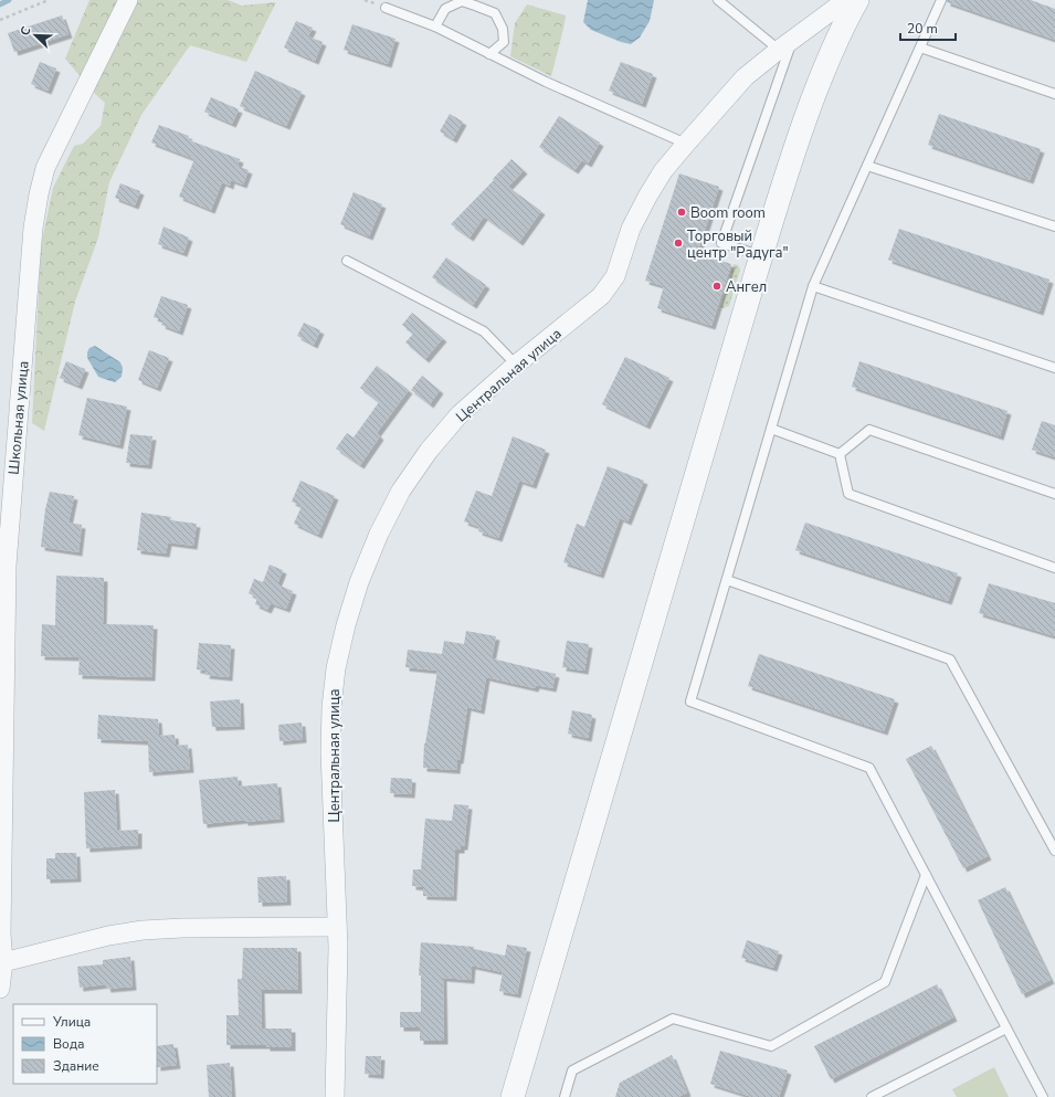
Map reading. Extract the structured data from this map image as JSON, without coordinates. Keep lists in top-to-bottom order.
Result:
{
  "streets": {
    "street": ["Центральная улица", "Школьная улица"]
  },
  "places": ["Boom room", "Торговый центр \"Радуга\"", "Ангел"],
  "legend": ["Улица", "Вода", "Здание"],
  "scale_bar": "20 m",
  "north": "top left"
}
